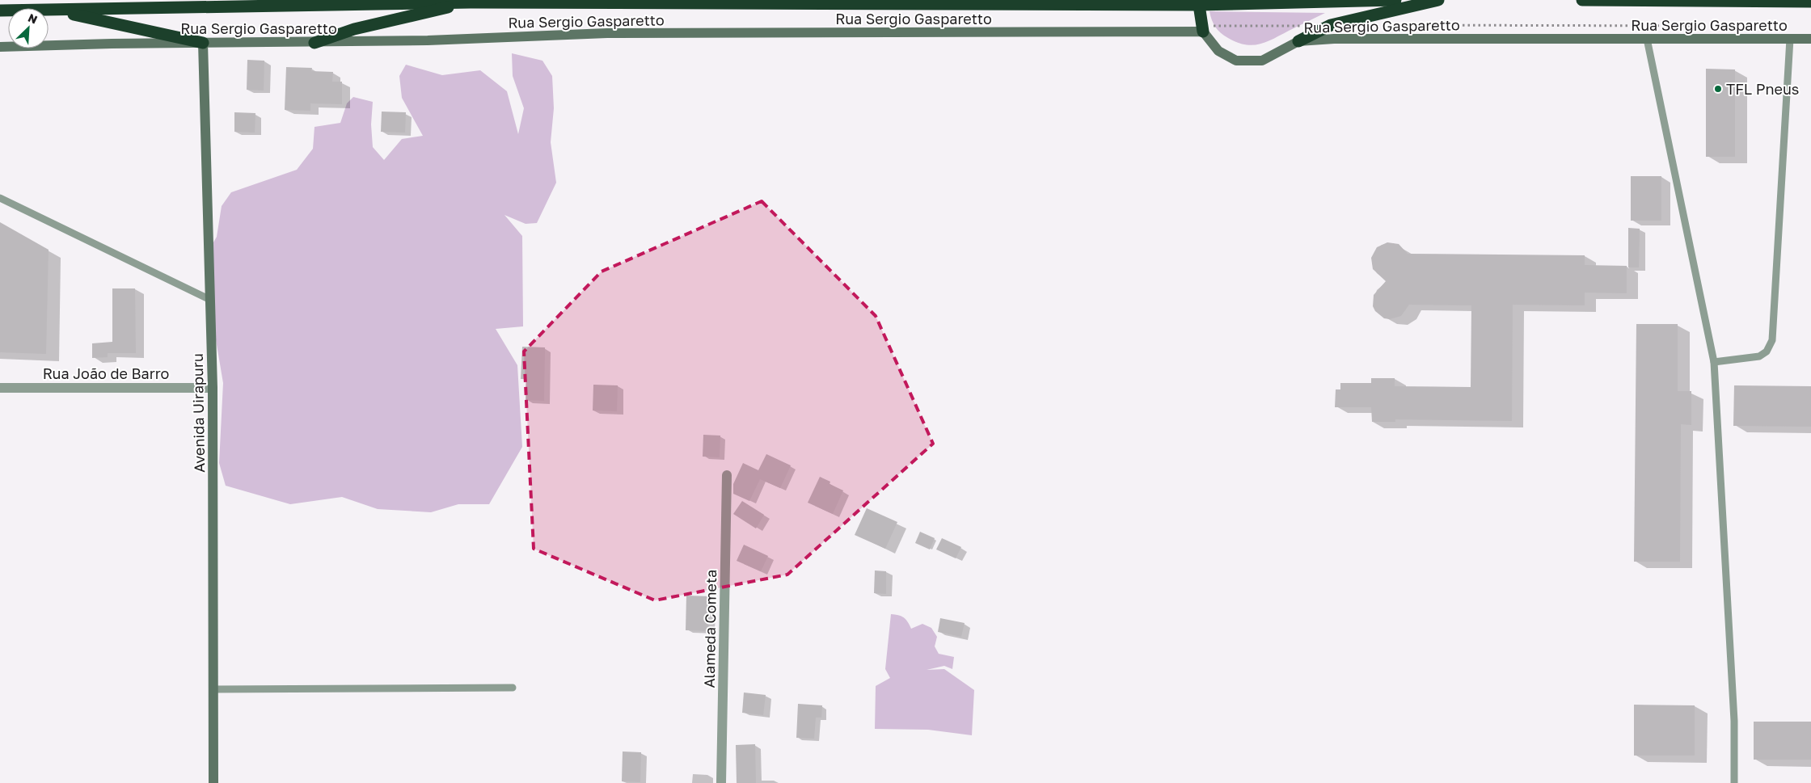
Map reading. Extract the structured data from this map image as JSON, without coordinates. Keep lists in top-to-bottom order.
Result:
{
  "streets": {
    "street": [
      "Rua Sergio Gasparetto",
      "Rua João de Barro",
      "Avenida Uirapuru",
      "Alameda Cometa"
    ]
  },
  "crossings": [
    ["Rua Sergio Gasparetto", "Avenida Uirapuru"],
    ["Rua João de Barro", "Avenida Uirapuru"]
  ],
  "places": ["TFL Pneus"],
  "north": "top right"
}
